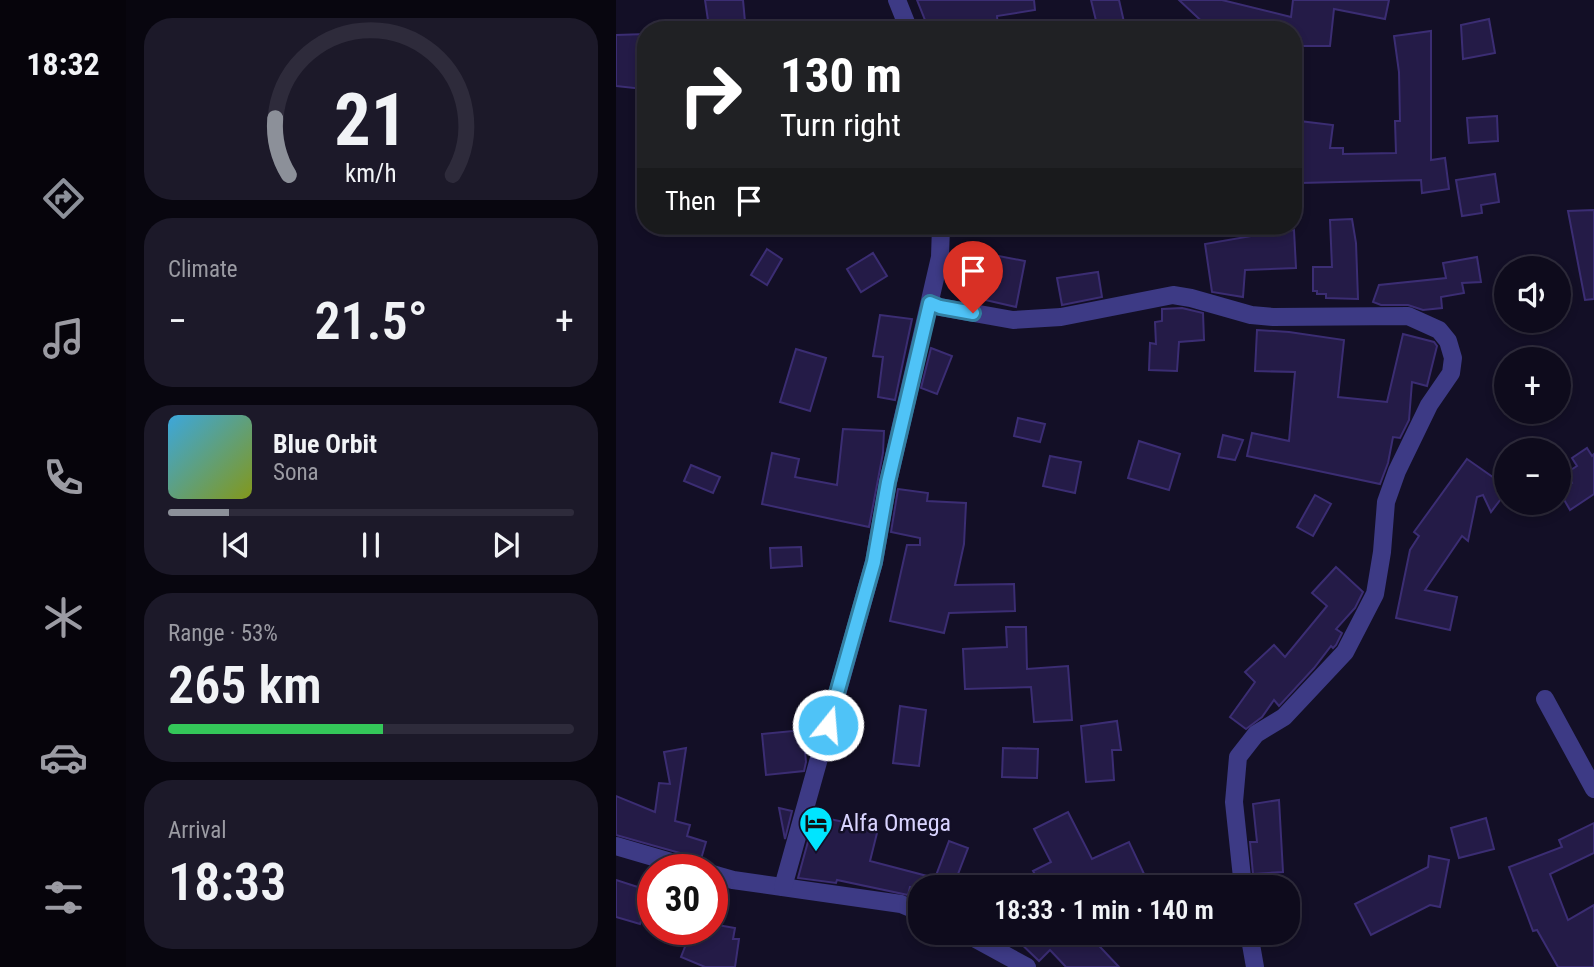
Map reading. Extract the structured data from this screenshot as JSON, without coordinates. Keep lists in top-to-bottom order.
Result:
{
  "places": {
    "hotel": ["Alfa Omega"]
  },
  "page": {
    "tabs": "18:32",
    "turn": ["130 m", "Turn right"],
    "then": "Then",
    "tile": [
      "Climate",
      ["Range · 53%", "265 km"],
      ["Arrival", "18:33"]
    ],
    "map_buttons": ["+", "−"],
    "heat": ["−", "21.5°", "+"],
    "song": ["Blue Orbit", "Sona"],
    "limit": "30",
    "trip": "18:33 · 1 min · 140 m",
    "gauge": ["21", "km/h"]
  }
}
